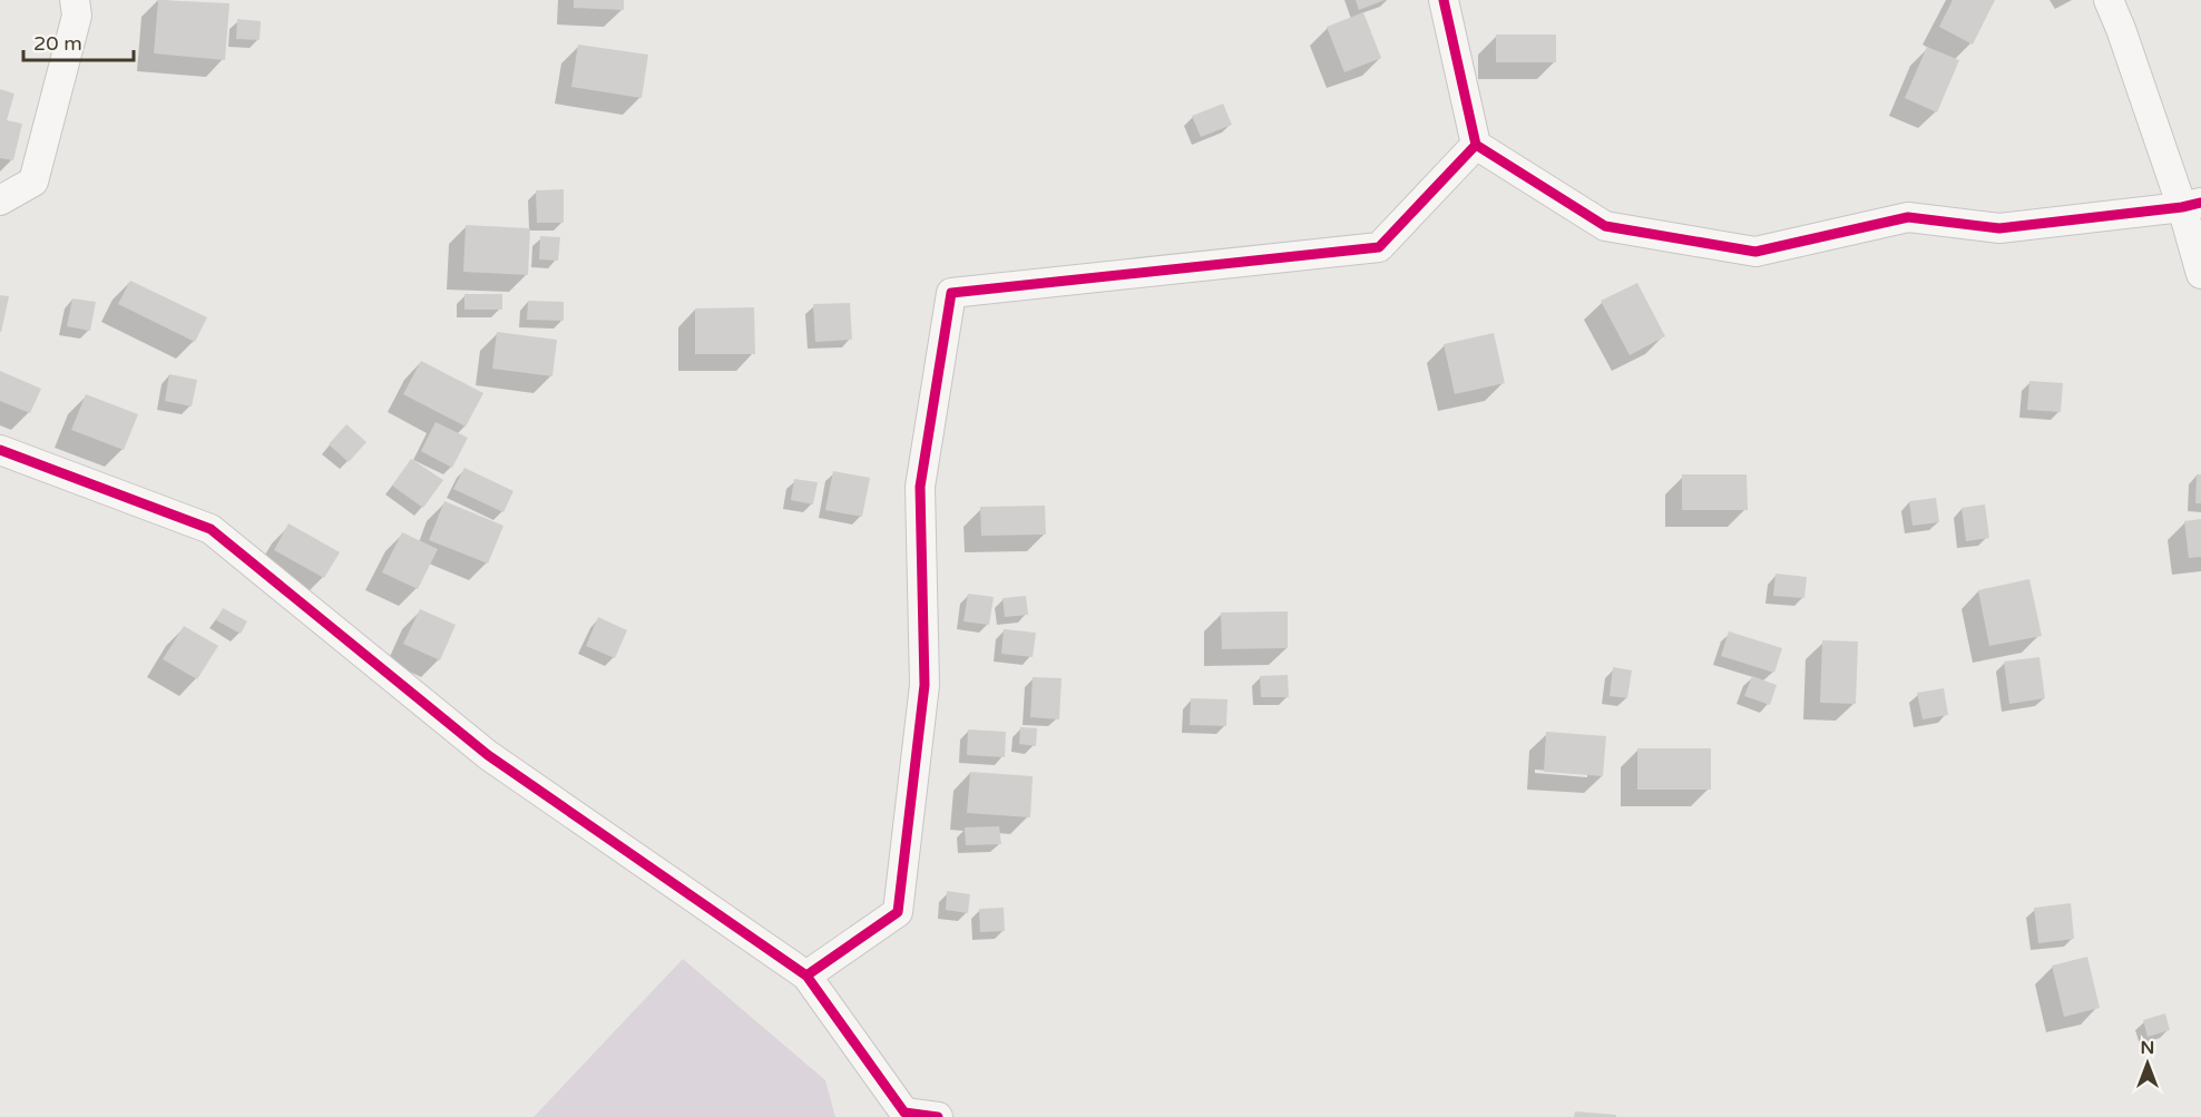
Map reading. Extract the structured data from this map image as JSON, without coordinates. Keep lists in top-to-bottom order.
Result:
{
  "scale_bar": "20 m",
  "north": "top"
}
